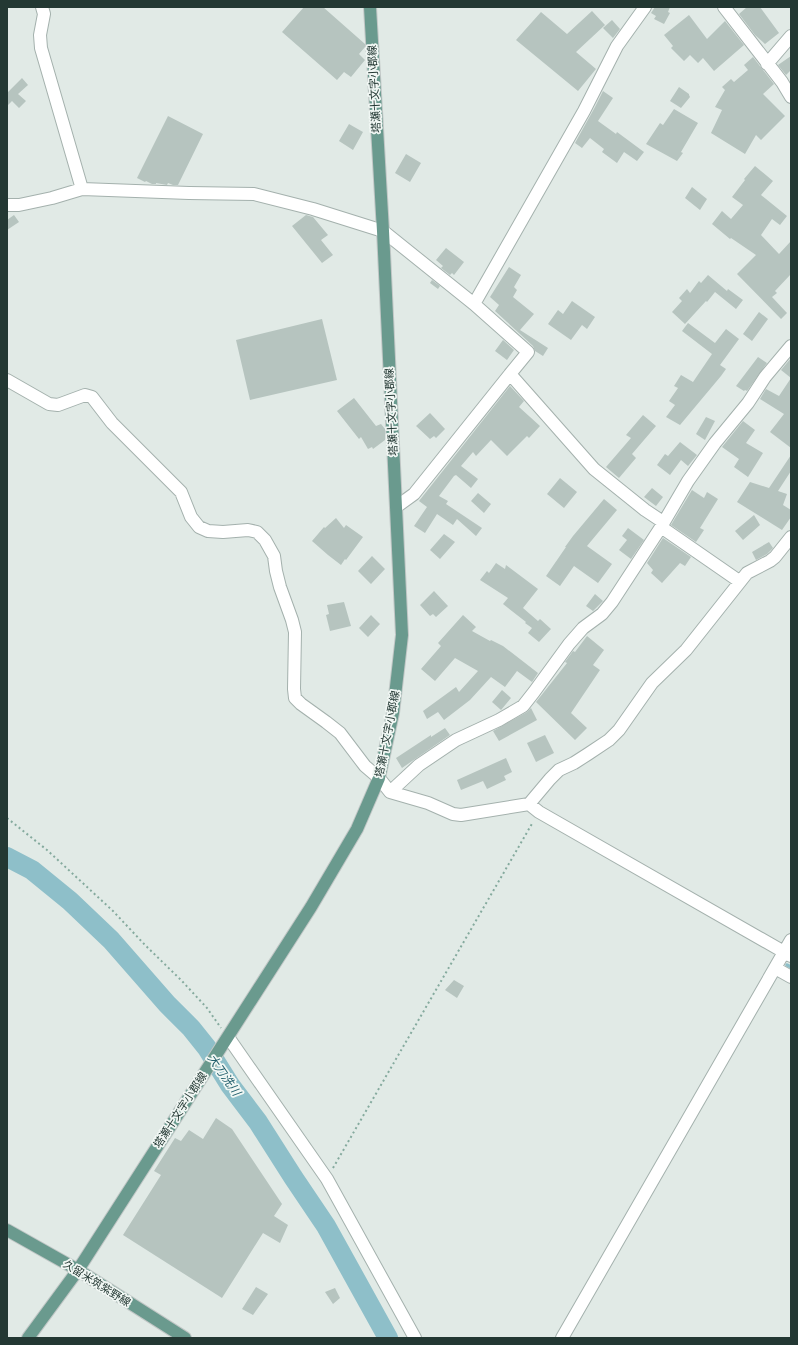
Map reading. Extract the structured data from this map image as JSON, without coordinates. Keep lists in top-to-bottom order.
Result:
{
  "streets": {
    "main road": ["塔瀬十文字小郡線", "久留米筑紫野線"]
  },
  "crossings": [
    ["塔瀬十文字小郡線", "久留米筑紫野線"]
  ],
  "water": ["大刀洗川"]
}
